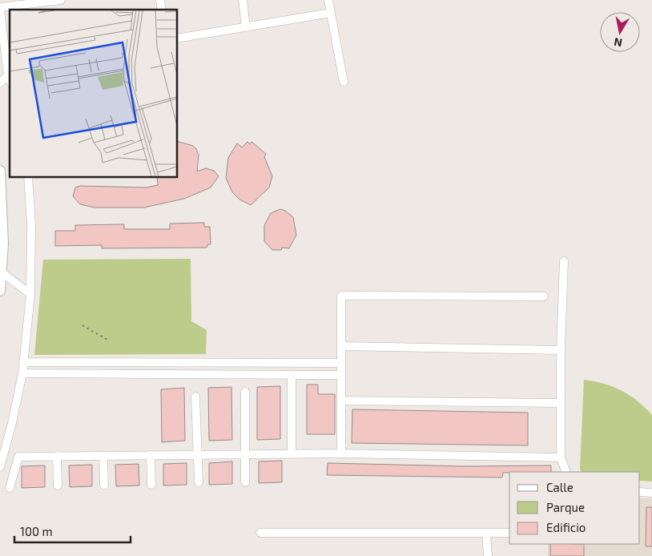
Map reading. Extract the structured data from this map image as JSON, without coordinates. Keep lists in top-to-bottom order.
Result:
{
  "legend": ["Calle", "Parque", "Edificio"],
  "scale_bar": "100 m",
  "north": "bottom"
}
